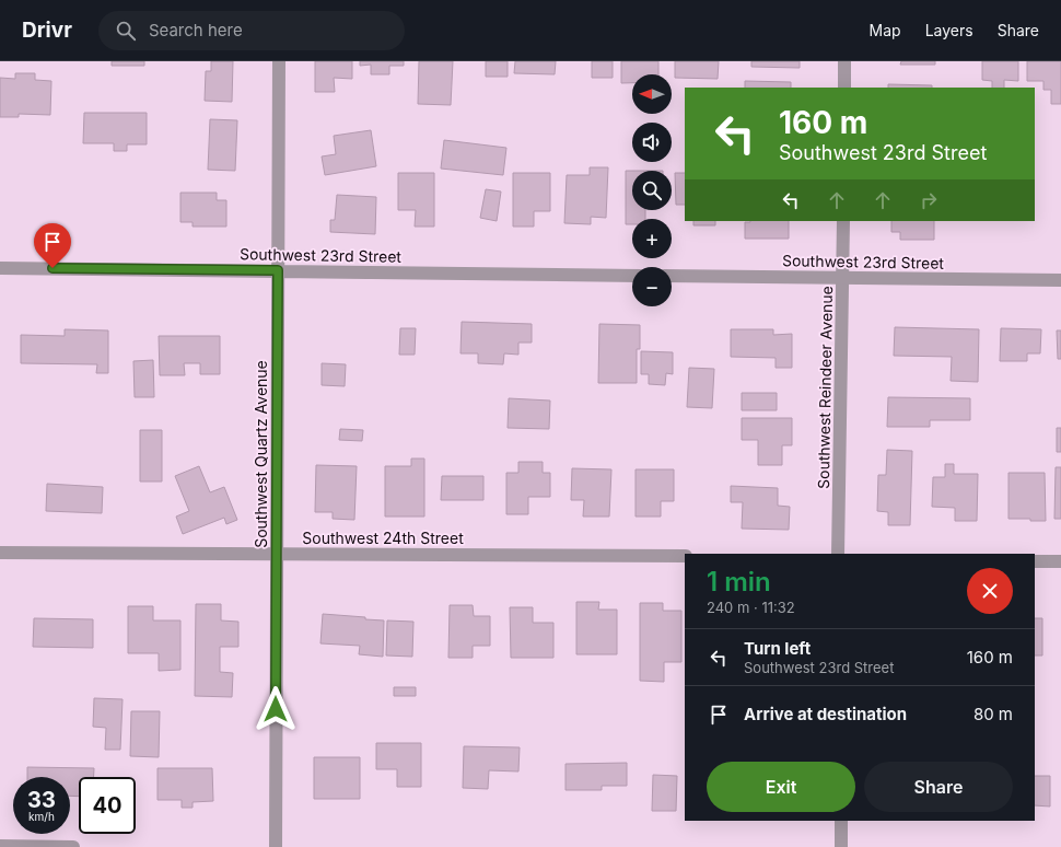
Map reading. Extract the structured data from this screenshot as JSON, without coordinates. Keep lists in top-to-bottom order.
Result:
{
  "streets": {
    "street": [
      "Southwest 23rd Street",
      "Southwest Reindeer Avenue",
      "Southwest Quartz Avenue",
      "Southwest 24th Street"
    ]
  },
  "crossings": [
    ["Southwest 23rd Street", "Southwest Reindeer Avenue"],
    ["Southwest 23rd Street", "Southwest Quartz Avenue"],
    ["Southwest Quartz Avenue", "Southwest 24th Street"]
  ],
  "north": "left",
  "page": {
    "header": "Drivr",
    "search": "Search here",
    "nav": ["Map", "Layers", "Share"],
    "map_buttons": ["+", "−"],
    "turn": ["160 m", "Southwest 23rd Street"],
    "heading": ["1 min", "240 m · 11:32"],
    "list": [
      {
        "name": "Turn left",
        "note": "Southwest 23rd Street",
        "value": "160 m"
      },
      {
        "name": "Arrive at destination",
        "value": "80 m"
      }
    ],
    "buttons": ["Exit", "Share"],
    "speed": "33 km/h",
    "limit": "40"
  }
}
